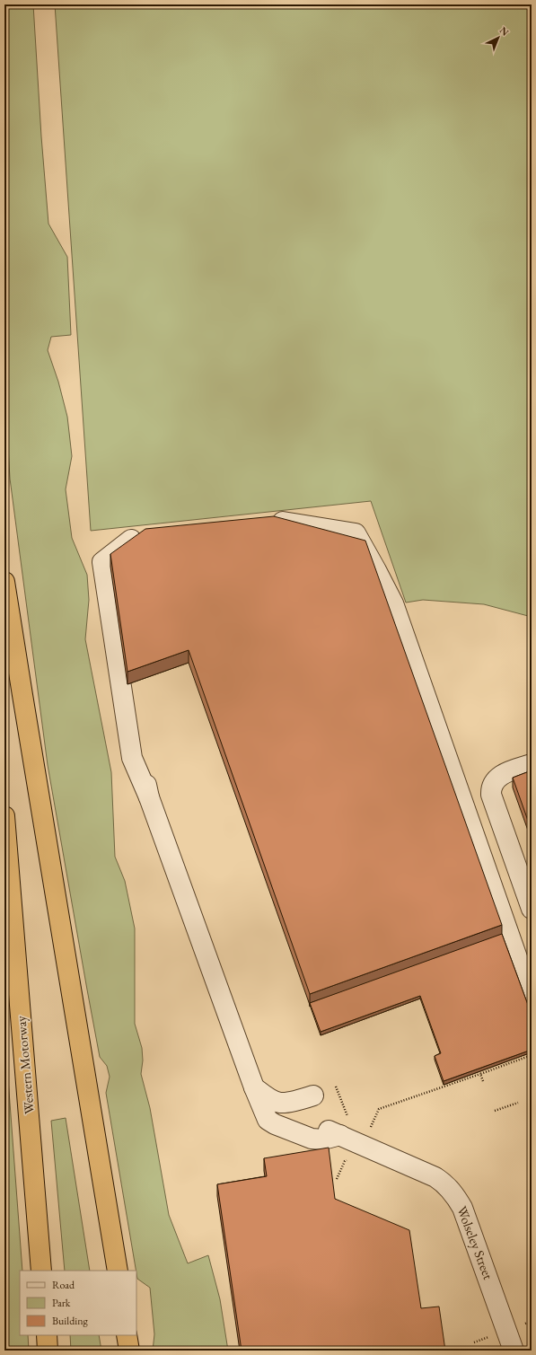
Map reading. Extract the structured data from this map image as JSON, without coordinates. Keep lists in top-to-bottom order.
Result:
{
  "streets": {
    "highway": ["Western Motorway"],
    "lane": ["Wolseley Street"]
  },
  "legend": ["Road", "Park", "Building"],
  "north": "top right"
}
